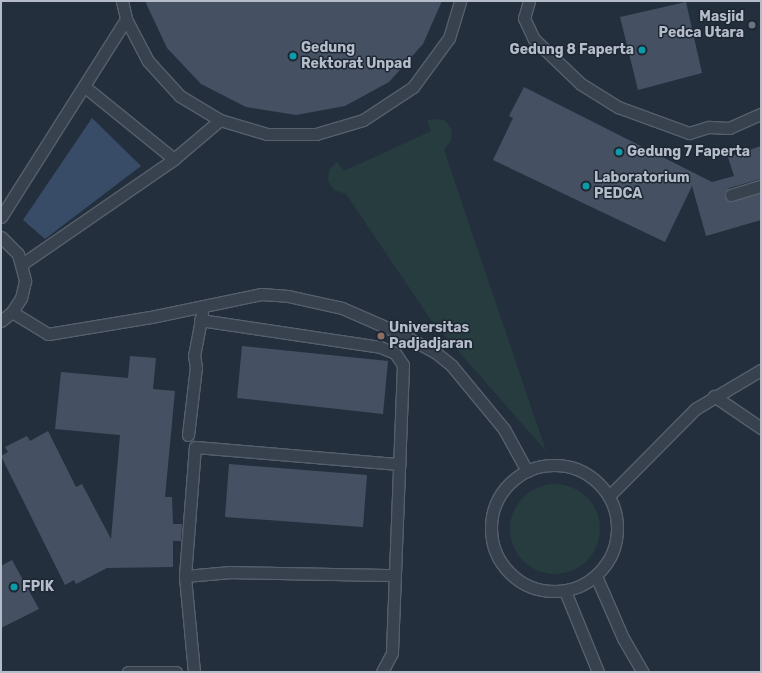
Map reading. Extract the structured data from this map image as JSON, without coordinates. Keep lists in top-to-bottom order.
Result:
{
  "places": [
    "Masjid Pedca Utara",
    "Gedung 8 Faperta",
    "Gedung Rektorat Unpad",
    "Gedung 7 Faperta",
    "Laboratorium PEDCA",
    "Universitas Padjadjaran",
    "FPIK"
  ]
}
